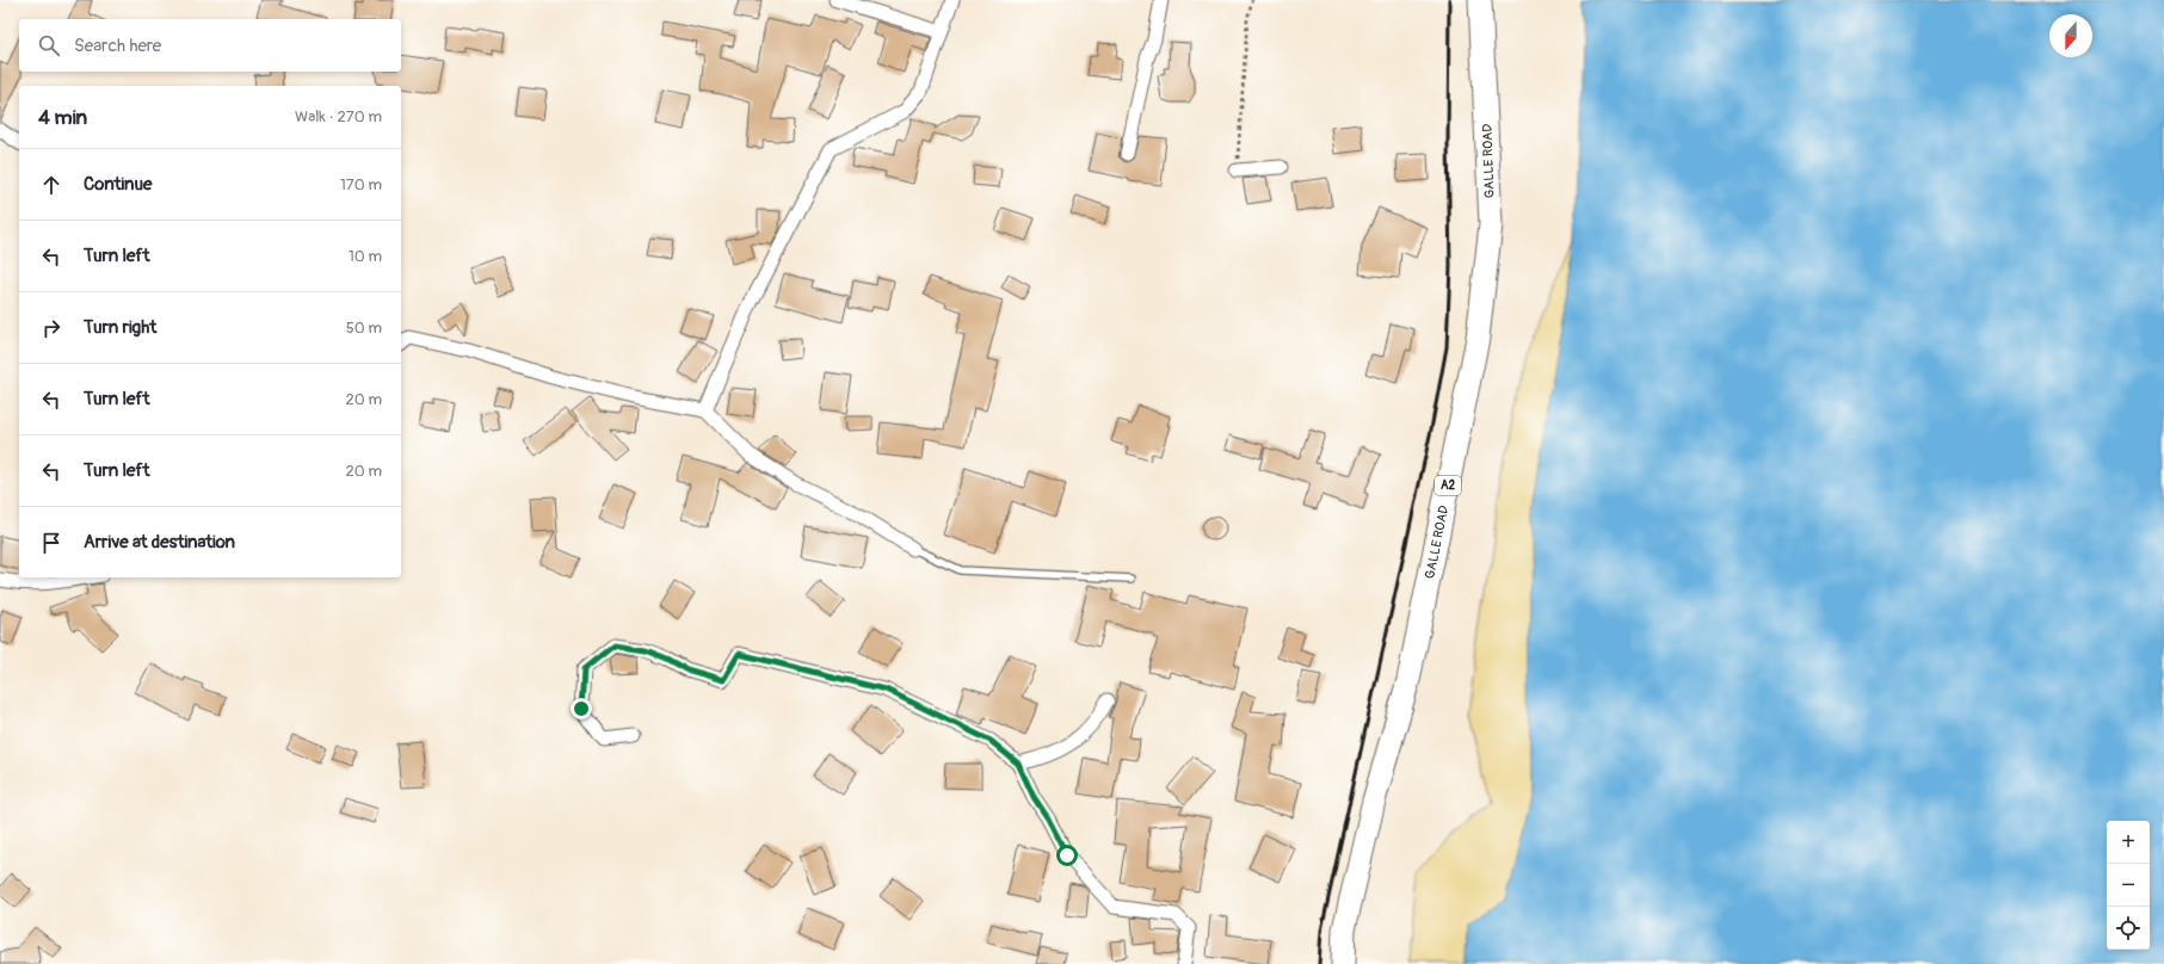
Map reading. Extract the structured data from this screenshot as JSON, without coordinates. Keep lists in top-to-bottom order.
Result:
{
  "streets": {
    "highway": ["GALLE ROAD", "A2"]
  },
  "north": "bottom",
  "page": {
    "search": "Search here",
    "heading": ["4 min", "Walk · 270 m"],
    "list": [
      ["Continue", "170 m"],
      ["Turn left", "10 m"],
      ["Turn right", "50 m"],
      ["Turn left", "20 m"],
      ["Turn left", "20 m"],
      "Arrive at destination"
    ],
    "map_buttons": ["+", "−"]
  }
}
